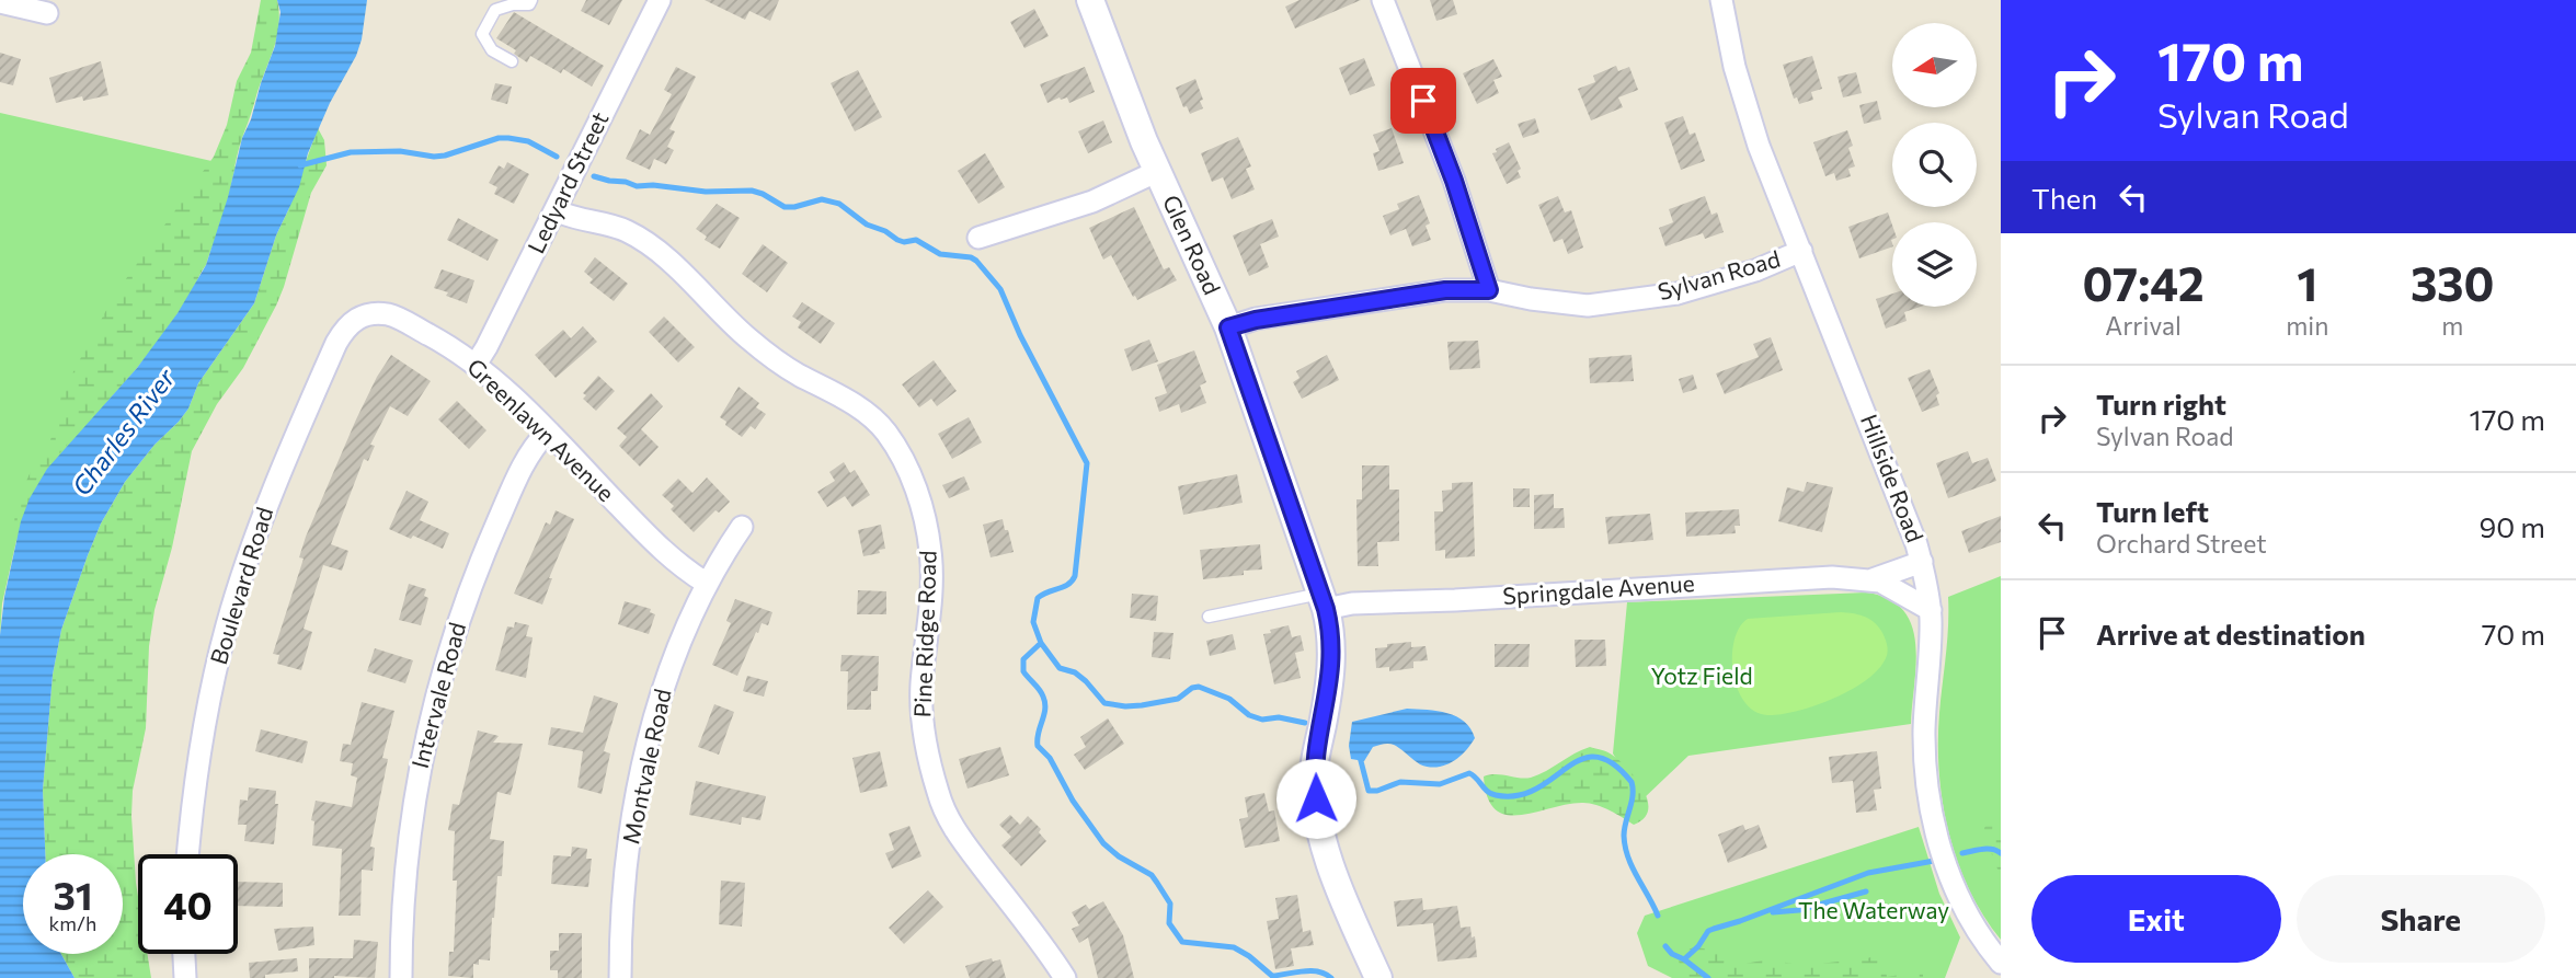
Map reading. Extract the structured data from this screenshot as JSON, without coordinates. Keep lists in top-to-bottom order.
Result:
{
  "streets": {
    "street": [
      "Ledyard Street",
      "Glen Road",
      "Sylvan Road",
      "Greenlawn Avenue",
      "Hillside Road",
      "Boulevard Road",
      "Springdale Avenue",
      "Pine Ridge Road",
      "Intervale Road",
      "Montvale Road"
    ]
  },
  "crossings": [
    ["Ledyard Street", "Greenlawn Avenue"],
    ["Ledyard Street", "Pine Ridge Road"],
    ["Glen Road", "Sylvan Road"],
    ["Glen Road", "Springdale Avenue"],
    ["Sylvan Road", "Hillside Road"],
    ["Greenlawn Avenue", "Boulevard Road"],
    ["Greenlawn Avenue", "Intervale Road"],
    ["Greenlawn Avenue", "Montvale Road"],
    ["Hillside Road", "Springdale Avenue"]
  ],
  "water": ["Charles River"],
  "parks": ["Yotz Field", "The Waterway"],
  "north": "left",
  "page": {
    "turn": ["170 m", "Sylvan Road"],
    "then": "Then",
    "eta": [
      "07:42",
      "Arrival",
      "1",
      "min",
      "330",
      "m"
    ],
    "list": [
      {
        "name": "Turn right",
        "note": "Sylvan Road",
        "value": "170 m"
      },
      {
        "name": "Turn left",
        "note": "Orchard Street",
        "value": "90 m"
      },
      {
        "name": "Arrive at destination",
        "value": "70 m"
      }
    ],
    "speed": "31 km/h",
    "limit": "40",
    "buttons": ["Exit", "Share"]
  }
}
